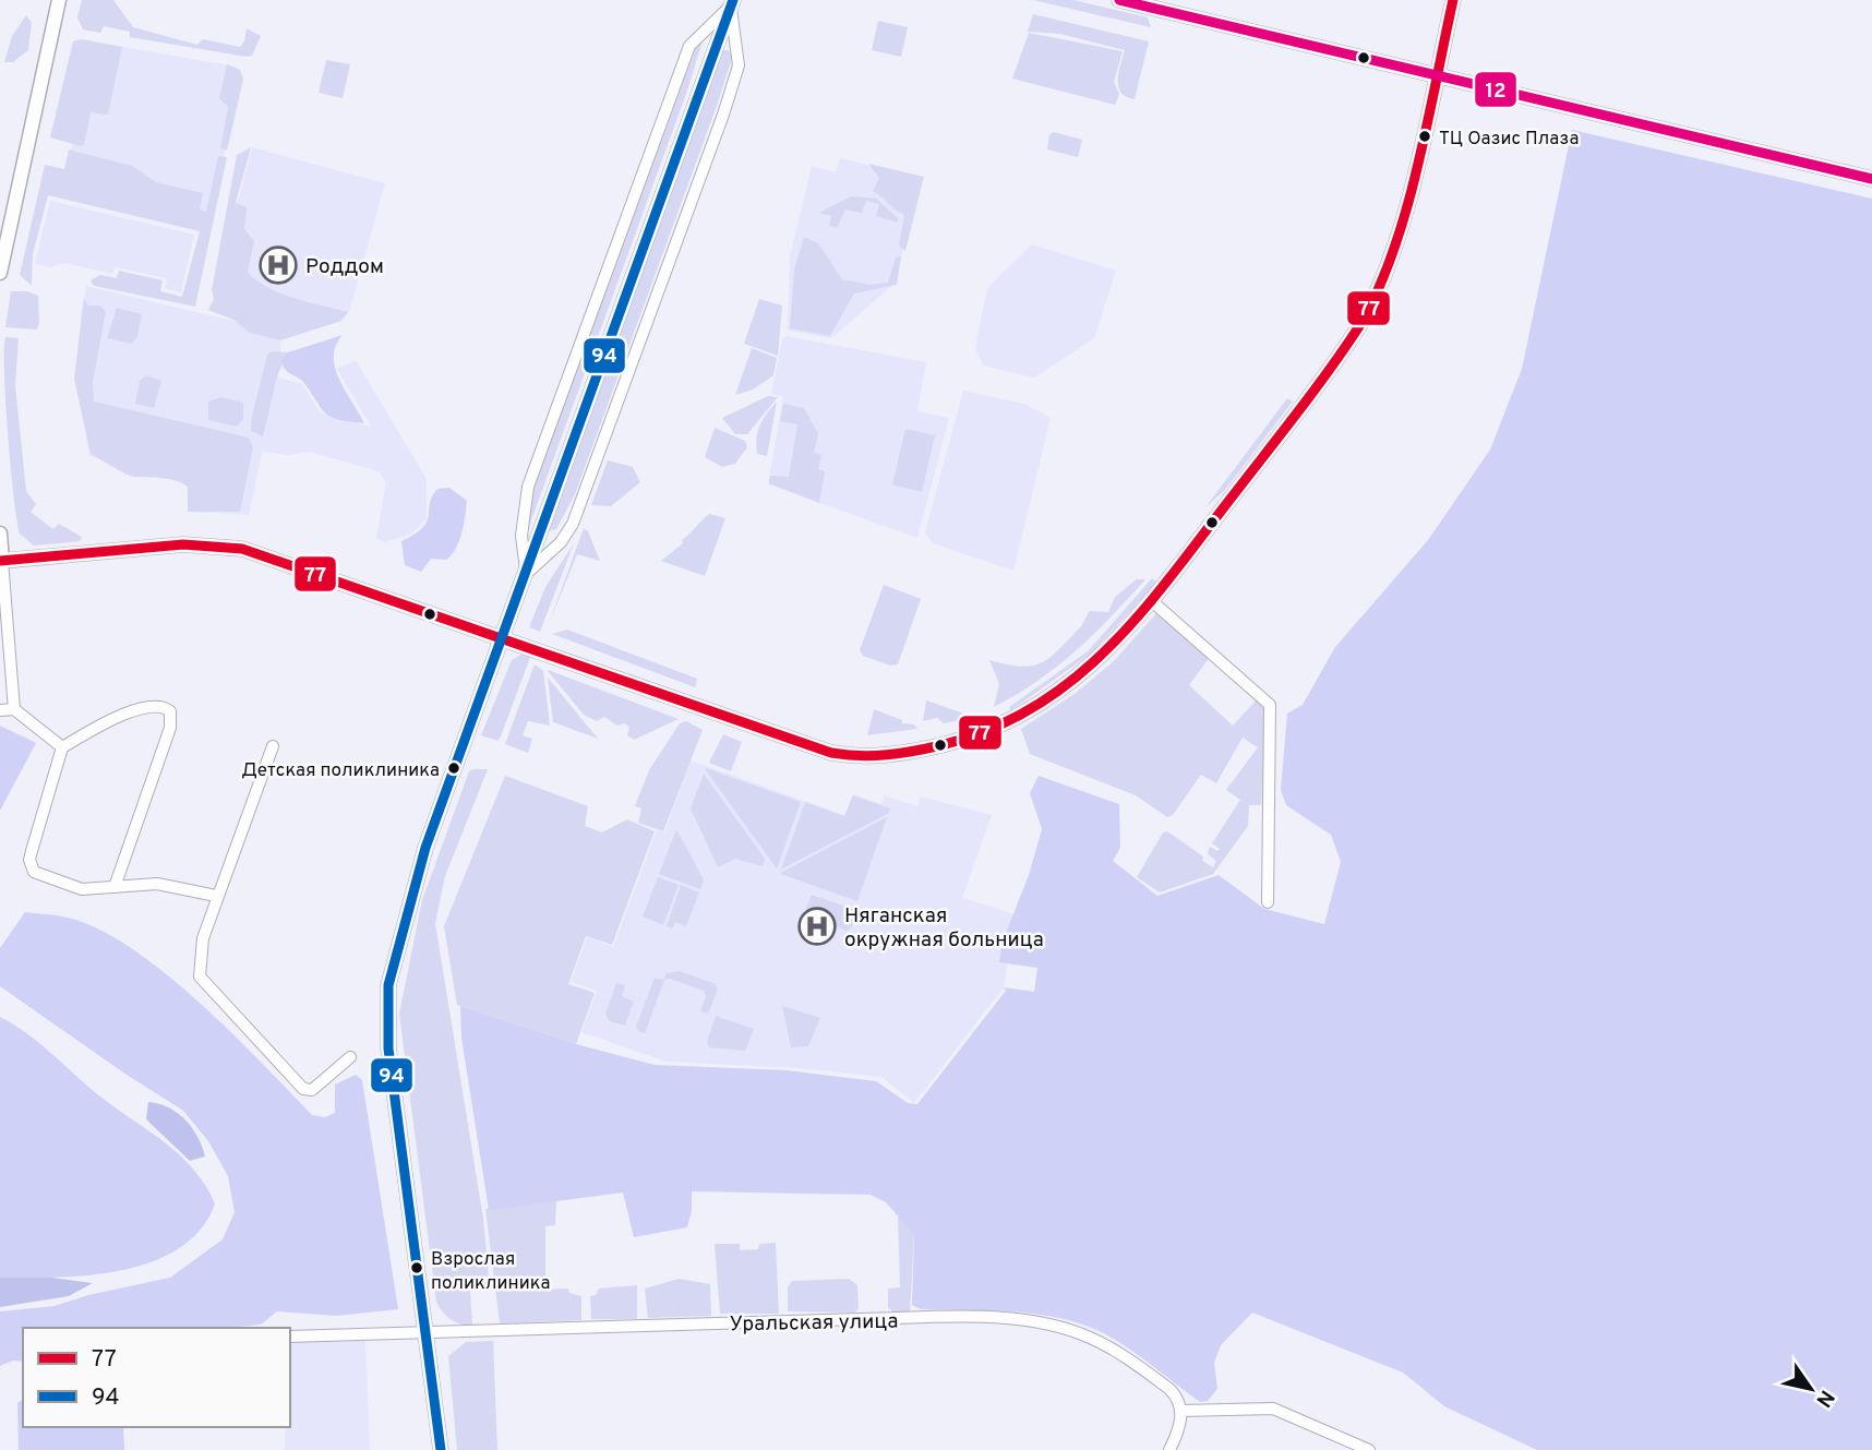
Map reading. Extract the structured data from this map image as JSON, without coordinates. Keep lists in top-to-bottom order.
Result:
{
  "streets": {
    "street": ["Уральская улица"]
  },
  "places": {
    "other": ["ТЦ Оазис Плаза", "Детская поликлиника", "Взрослая поликлиника"],
    "hospital": ["Роддом", "Няганская окружная больница"]
  },
  "lines": ["transit line 77", "transit line 94", "transit line 12"],
  "legend": ["77", "94"],
  "north": "bottom right"
}
